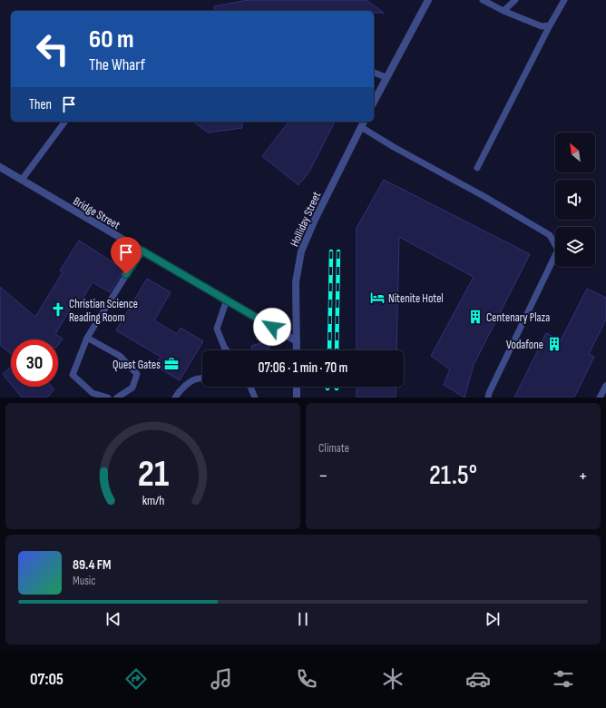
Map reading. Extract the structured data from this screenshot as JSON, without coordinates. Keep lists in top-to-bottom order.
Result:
{
  "streets": {
    "street": ["Bridge Street", "Holliday Street"]
  },
  "crossings": [
    ["Bridge Street", "Holliday Street"]
  ],
  "places": {
    "hotel": ["Nitenite Hotel"],
    "church": ["Christian Science Reading Room"],
    "building": ["Centenary Plaza", "Vodafone"],
    "office": ["Quest Gates"]
  },
  "north": "top left",
  "page": {
    "turn": ["60 m", "The Wharf"],
    "then": "Then",
    "limit": "30",
    "trip": "07:06 · 1 min · 70 m",
    "tile": "Climate",
    "heat": ["−", "21.5°", "+"],
    "song": ["89.4 FM", "Music"],
    "tabs": "07:05",
    "gauge": ["21", "km/h"]
  }
}
